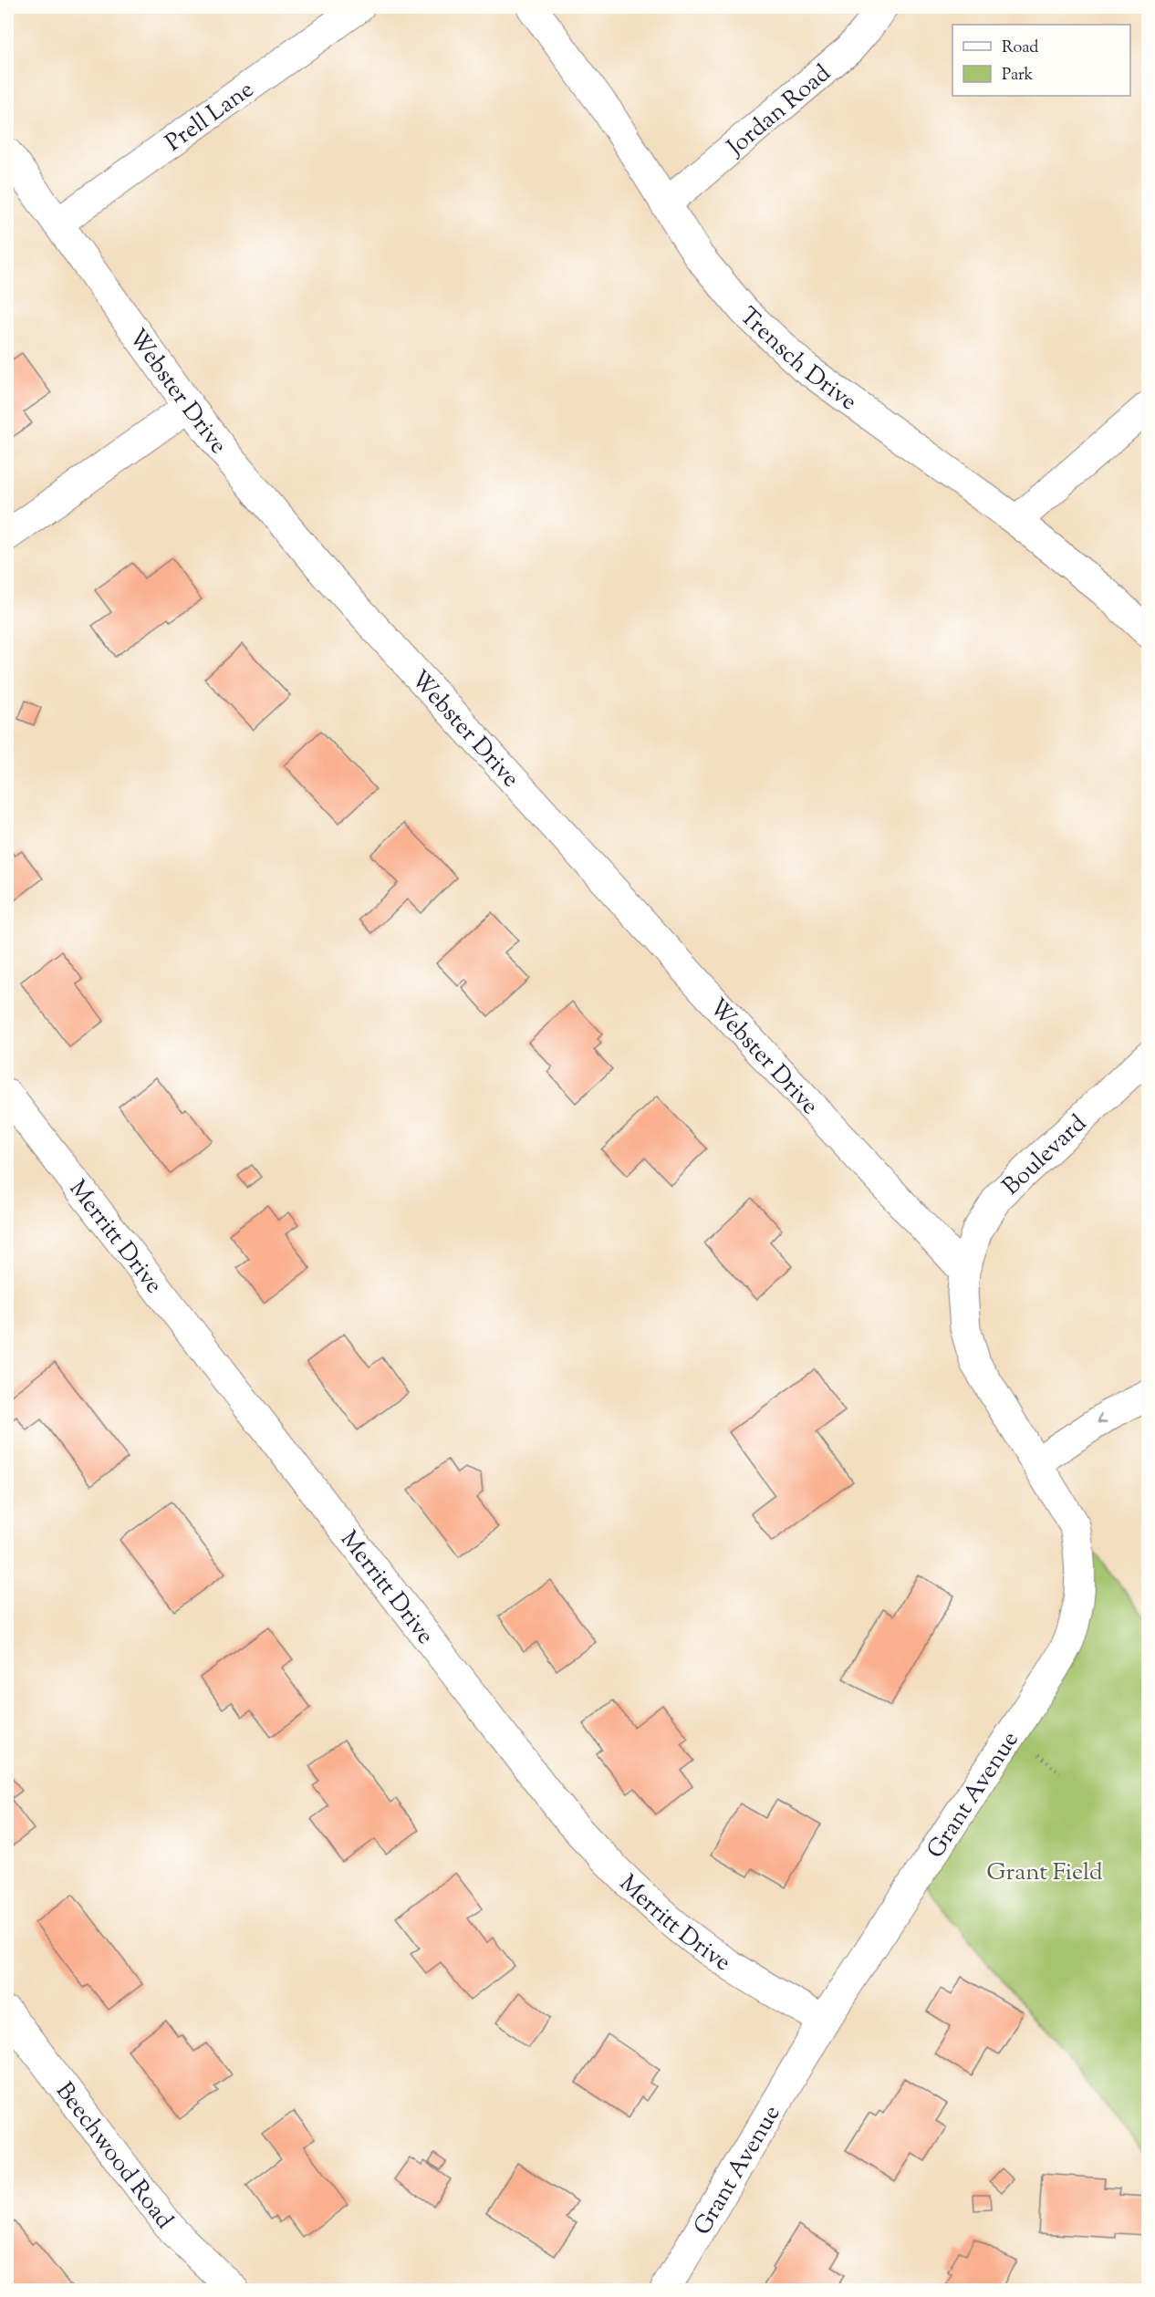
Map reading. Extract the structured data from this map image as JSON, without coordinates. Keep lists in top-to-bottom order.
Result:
{
  "streets": {
    "street": [
      "Jordan Road",
      "Prell Lane",
      "Trensch Drive",
      "Webster Drive",
      "Boulevard",
      "Merritt Drive",
      "Grant Avenue",
      "Beechwood Road"
    ]
  },
  "crossings": [
    ["Jordan Road", "Trensch Drive"],
    ["Prell Lane", "Webster Drive"],
    ["Webster Drive", "Boulevard"],
    ["Webster Drive", "Grant Avenue"],
    ["Boulevard", "Grant Avenue"],
    ["Merritt Drive", "Grant Avenue"]
  ],
  "parks": ["Grant Field"],
  "legend": ["Road", "Park"]
}
